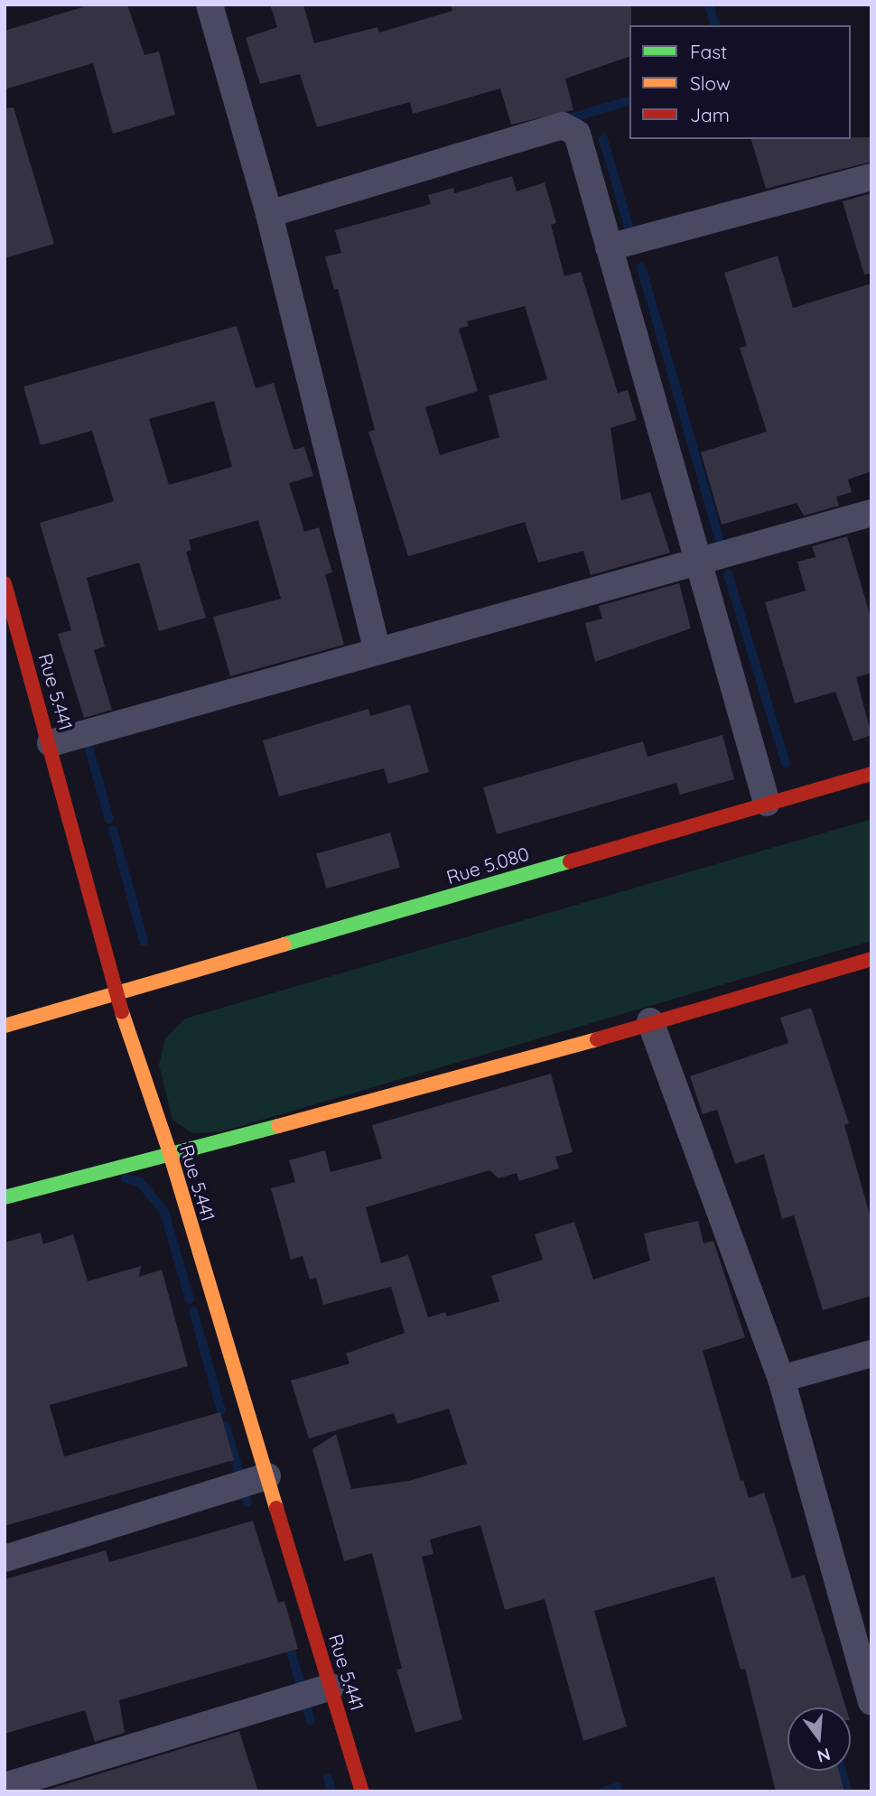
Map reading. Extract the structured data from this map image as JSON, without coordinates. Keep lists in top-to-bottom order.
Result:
{
  "streets": {
    "main road": ["Rue 5.441", "Rue 5.080"]
  },
  "crossings": [
    ["Rue 5.441", "Rue 5.080"]
  ],
  "legend": ["Fast", "Slow", "Jam"],
  "north": "bottom"
}
